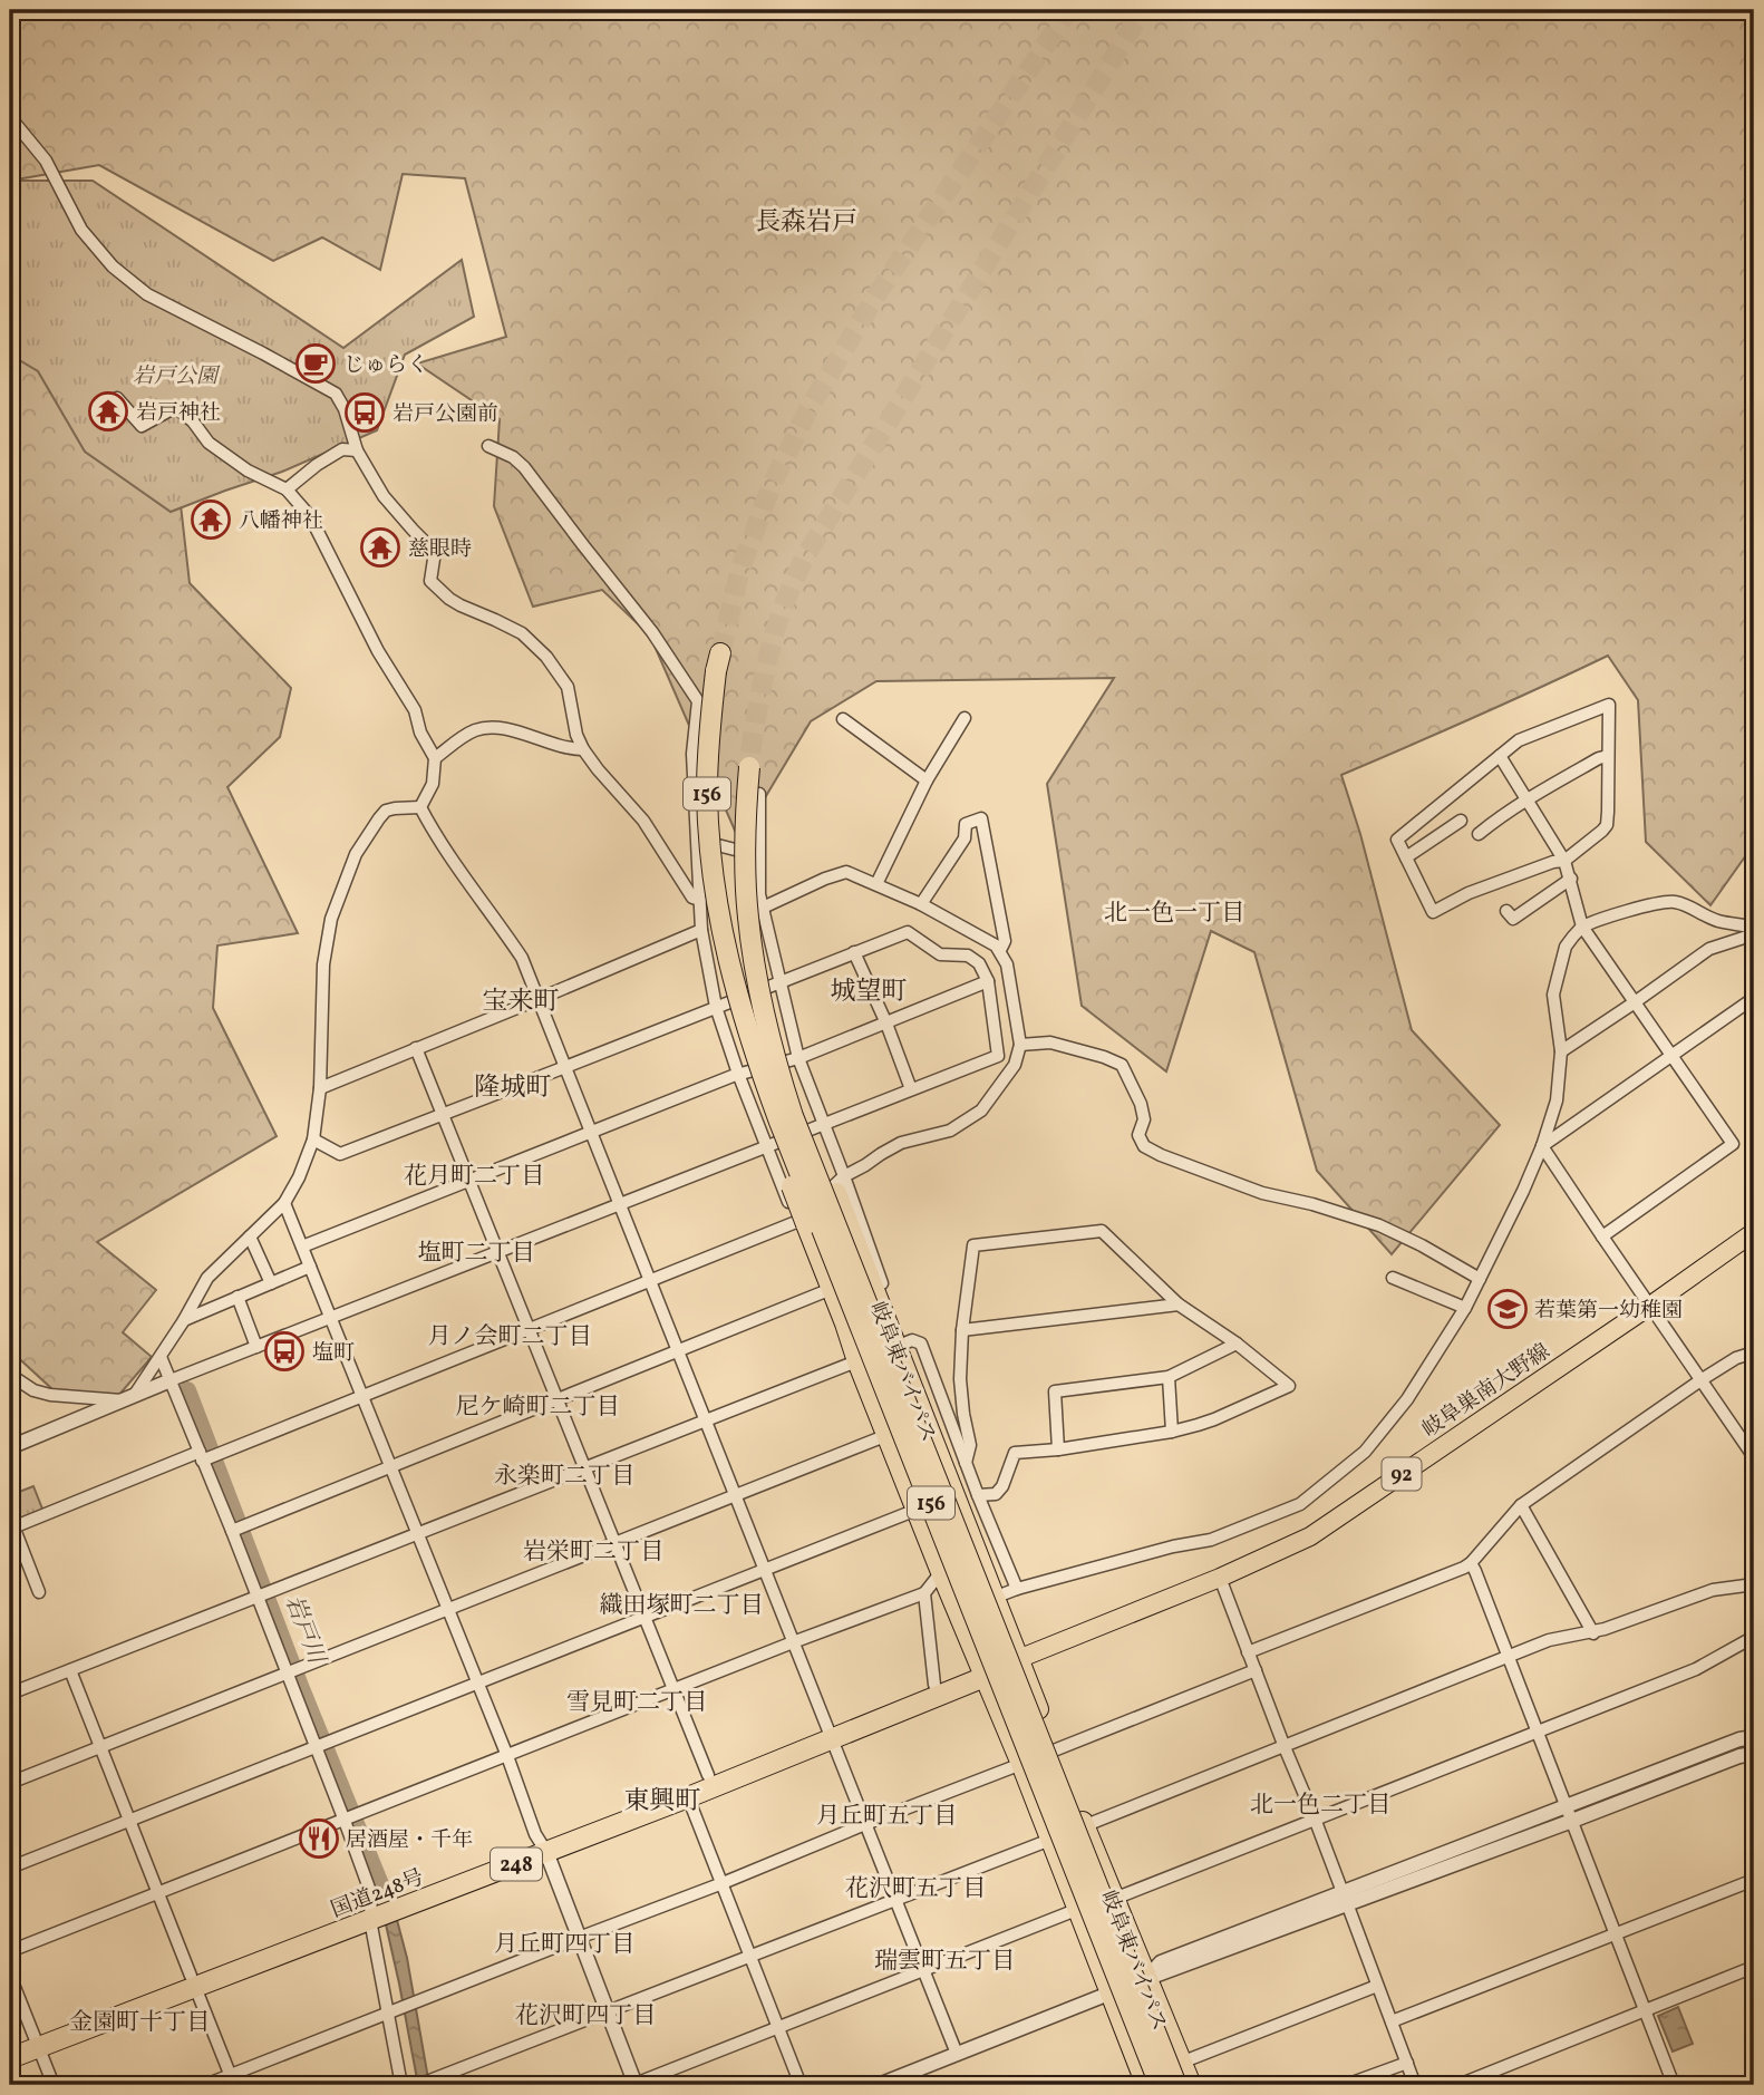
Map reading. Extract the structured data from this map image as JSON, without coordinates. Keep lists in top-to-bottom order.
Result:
{
  "streets": {
    "highway": [
      "156",
      "岐阜東バイパス",
      "248",
      "国道248号"
    ],
    "main road": ["岐阜巣南大野線", "92"]
  },
  "crossings": [
    ["156", "岐阜東バイパス"],
    ["156", "岐阜巣南大野線"],
    ["156", "248"],
    ["156", "国道248号"],
    ["岐阜巣南大野線", "248"],
    ["248", "国道248号"]
  ],
  "districts": [
    "長森岩戸",
    "北一色一丁目",
    "城望町",
    "宝来町",
    "隆城町",
    "花月町二丁目",
    "塩町二丁目",
    "月ノ会町二丁目",
    "尼ケ崎町二丁目",
    "永楽町二丁目",
    "岩栄町二丁目",
    "織田塚町二丁目",
    "雪見町二丁目",
    "東興町",
    "北一色二丁目",
    "月丘町五丁目",
    "花沢町五丁目",
    "月丘町四丁目",
    "瑞雲町五丁目",
    "花沢町四丁目",
    "金園町十丁目"
  ],
  "water": ["岩戸川"],
  "parks": ["岩戸公園"],
  "places": {
    "cafe": ["じゅらく"],
    "temple": ["岩戸神社", "八幡神社", "慈眼時"],
    "bus stop": ["岩戸公園前", "塩町"],
    "school or university": ["若葉第一幼稚園"],
    "restaurant": ["居酒屋・千年"]
  }
}
